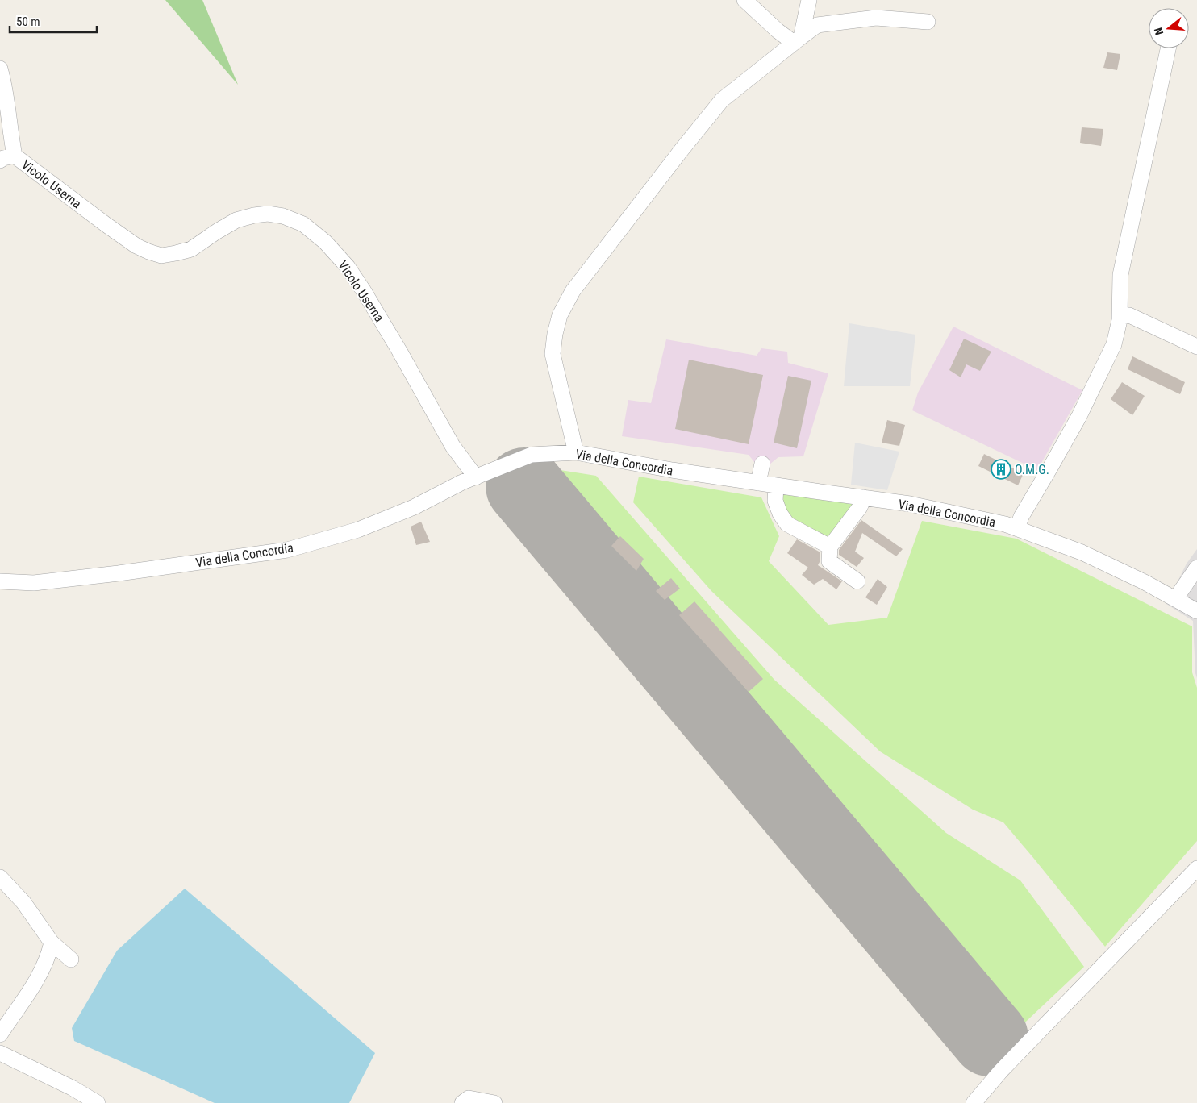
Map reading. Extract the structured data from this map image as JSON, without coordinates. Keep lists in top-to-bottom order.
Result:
{
  "streets": {
    "street": ["Vicolo Userna", "Via della Concordia"]
  },
  "crossings": [
    ["Vicolo Userna", "Via della Concordia"]
  ],
  "places": {
    "building": ["O.M.G."]
  },
  "scale_bar": "50 m",
  "north": "left"
}
